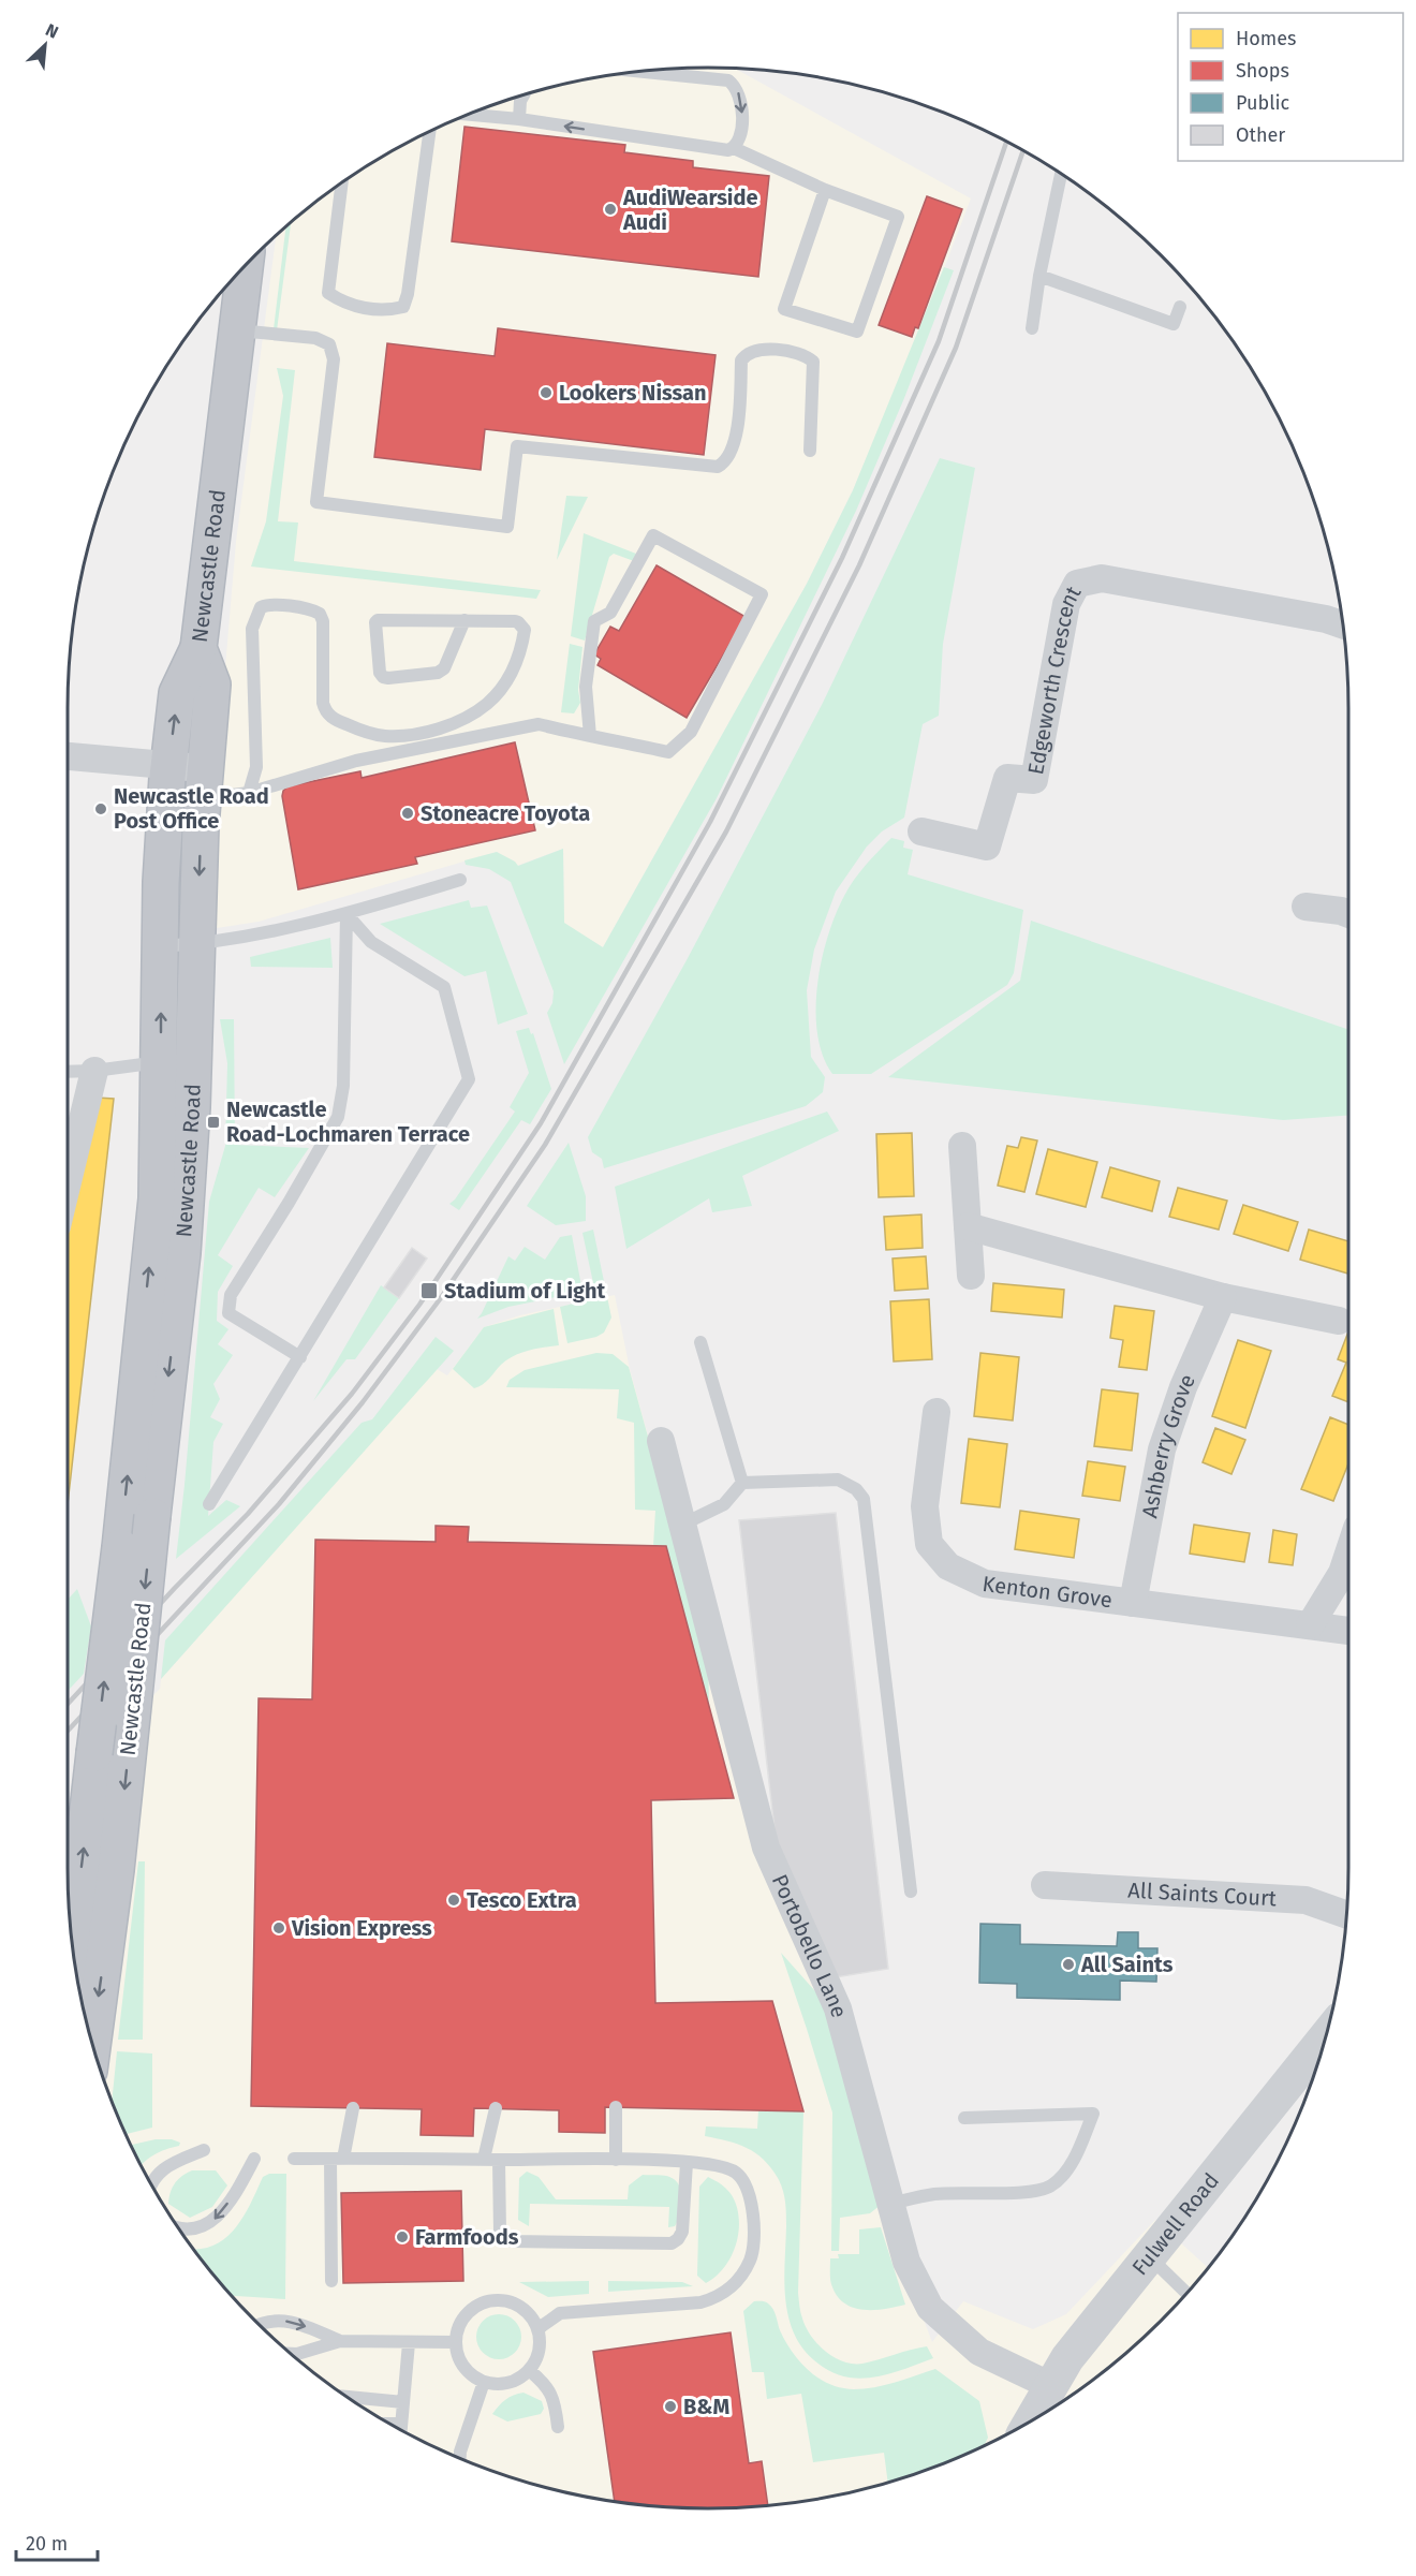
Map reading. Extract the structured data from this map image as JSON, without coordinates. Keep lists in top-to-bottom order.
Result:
{
  "streets": {
    "highway": ["Newcastle Road"],
    "street": [
      "Edgeworth Crescent",
      "Ashberry Grove",
      "Kenton Grove",
      "All Saints Court",
      "Portobello Lane",
      "Fulwell Road"
    ]
  },
  "crossings": [
    ["Ashberry Grove", "Kenton Grove"],
    ["Portobello Lane", "Fulwell Road"]
  ],
  "places": {
    "other": [
      "AudiWearside Audi",
      "Lookers Nissan",
      "Newcastle Road Post Office",
      "Stoneacre Toyota",
      "Tesco Extra",
      "Vision Express",
      "All Saints",
      "Farmfoods",
      "B&M"
    ],
    "transit": ["Newcastle Road-Lochmaren Terrace", "Stadium of Light"]
  },
  "legend": [
    "Homes",
    "Shops",
    "Public",
    "Other"
  ],
  "scale_bar": "20 m",
  "north": "top right"
}
